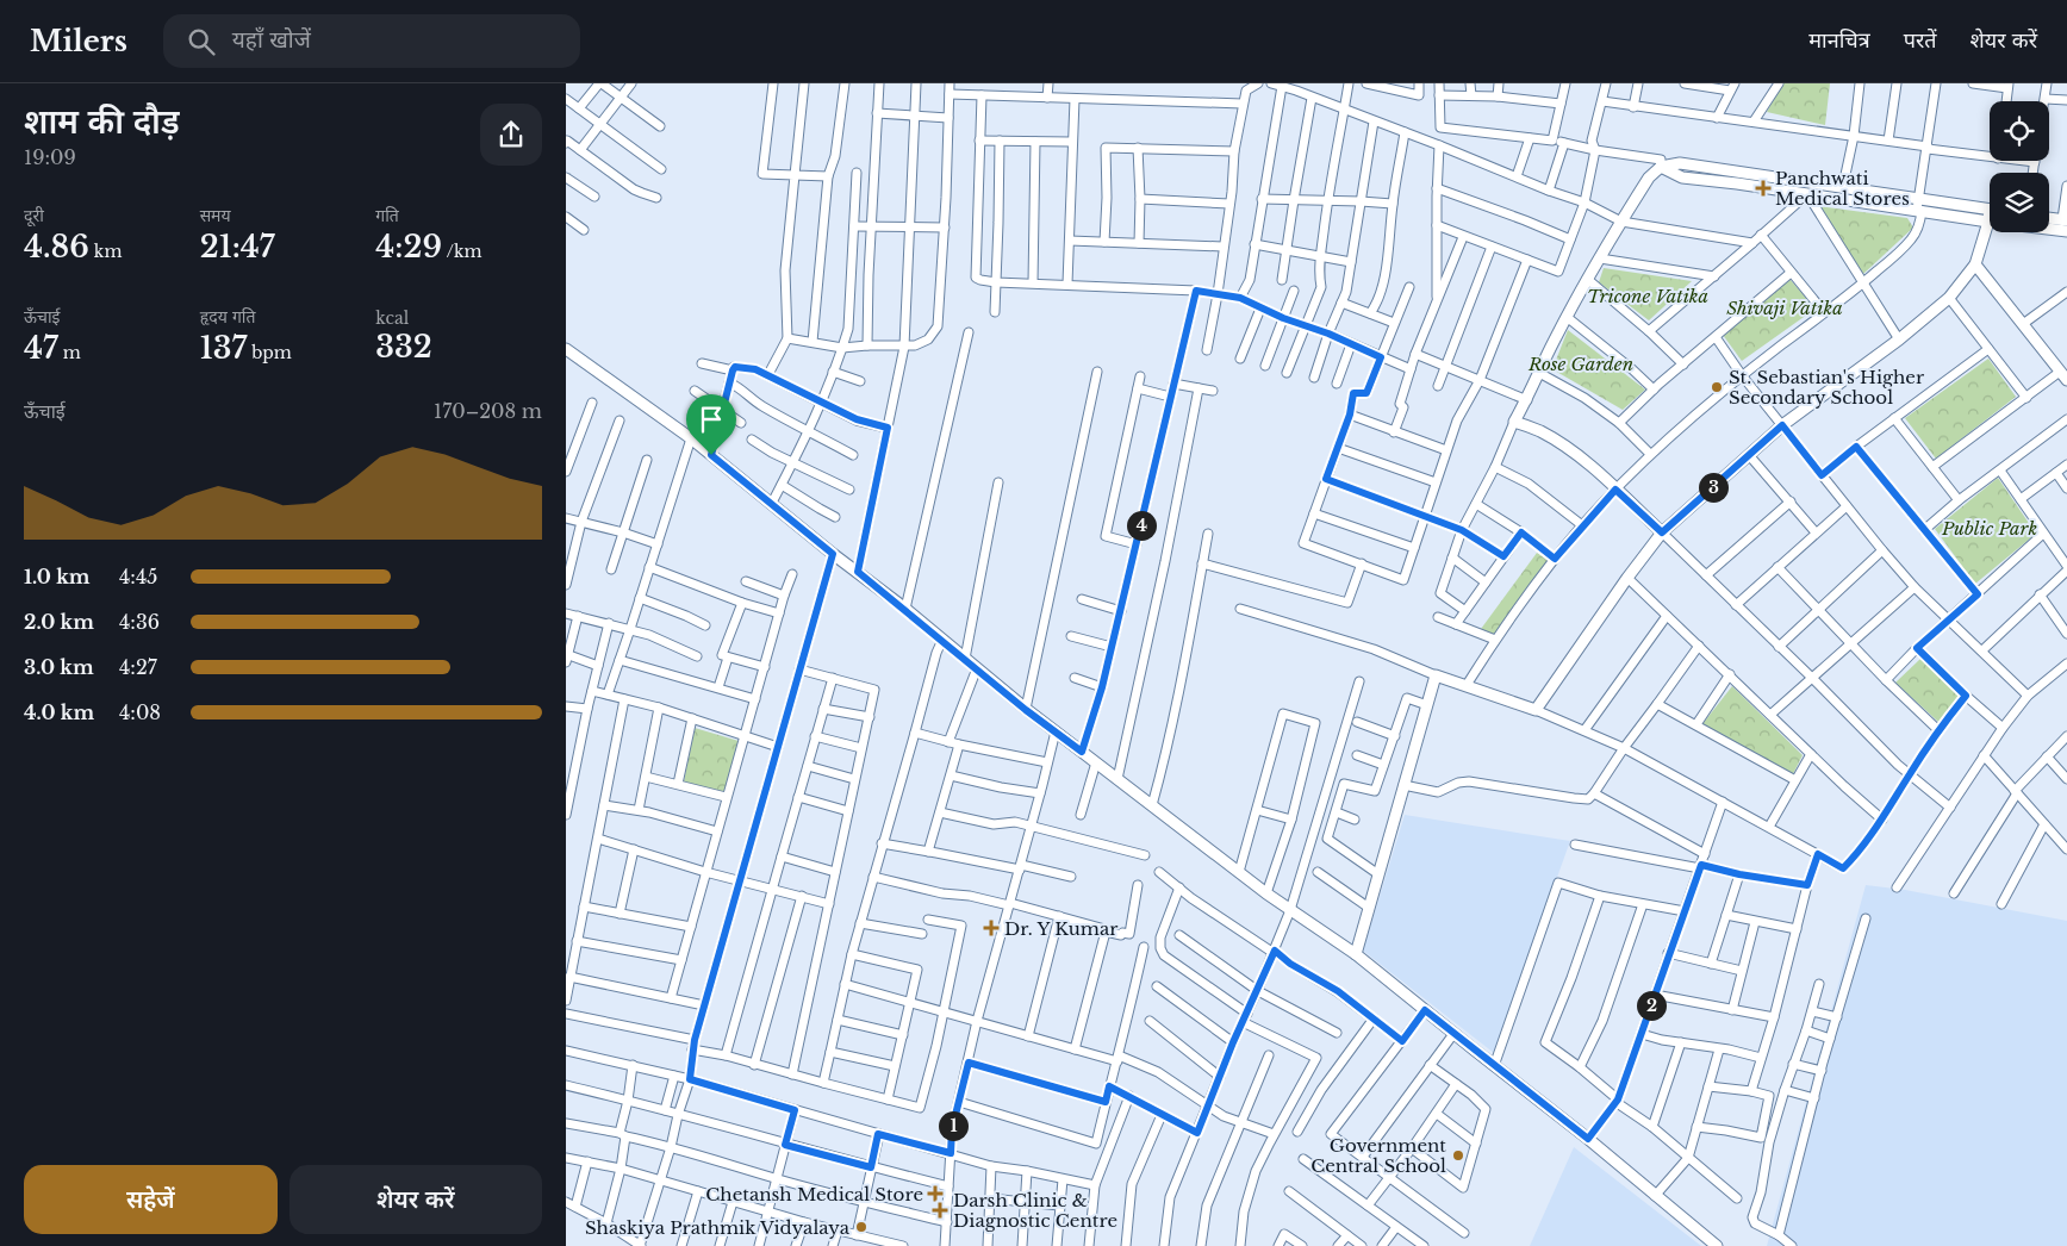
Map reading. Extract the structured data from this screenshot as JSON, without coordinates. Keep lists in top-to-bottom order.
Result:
{
  "parks": [
    "Tricone Vatika",
    "Shivaji Vatika",
    "Rose Garden",
    "Public Park"
  ],
  "places": {
    "health": [
      "Panchwati Medical Stores",
      "Dr. Y Kumar",
      "Chetansh Medical Store",
      "Darsh Clinic & Diagnostic Centre"
    ],
    "other": ["St. Sebastian's Higher Secondary School", "Government Central School", "Shaskiya Prathmik Vidyalaya"]
  },
  "page": {
    "header": "Milers",
    "search": "यहाँ खोजें",
    "nav": ["मानचित्र", "परतें", "शेयर करें"],
    "heading": ["शाम की दौड़", "19:09"],
    "stats": [
      ["दूरी", "4.86 km"],
      ["समय", "21:47"],
      ["गति", "4:29 /km"],
      ["ऊँचाई", "47 m"],
      ["हृदय गति", "137 bpm"],
      ["kcal", "332"]
    ],
    "chart": ["ऊँचाई", "170–208 m"],
    "pins": [
      "3",
      "4",
      "2",
      "1"
    ],
    "list": [
      {
        "name": "1.0 km",
        "note": "4:45"
      },
      {
        "name": "2.0 km",
        "note": "4:36"
      },
      {
        "name": "3.0 km",
        "note": "4:27"
      },
      {
        "name": "4.0 km",
        "note": "4:08"
      }
    ],
    "buttons": ["सहेजें", "शेयर करें"]
  }
}
